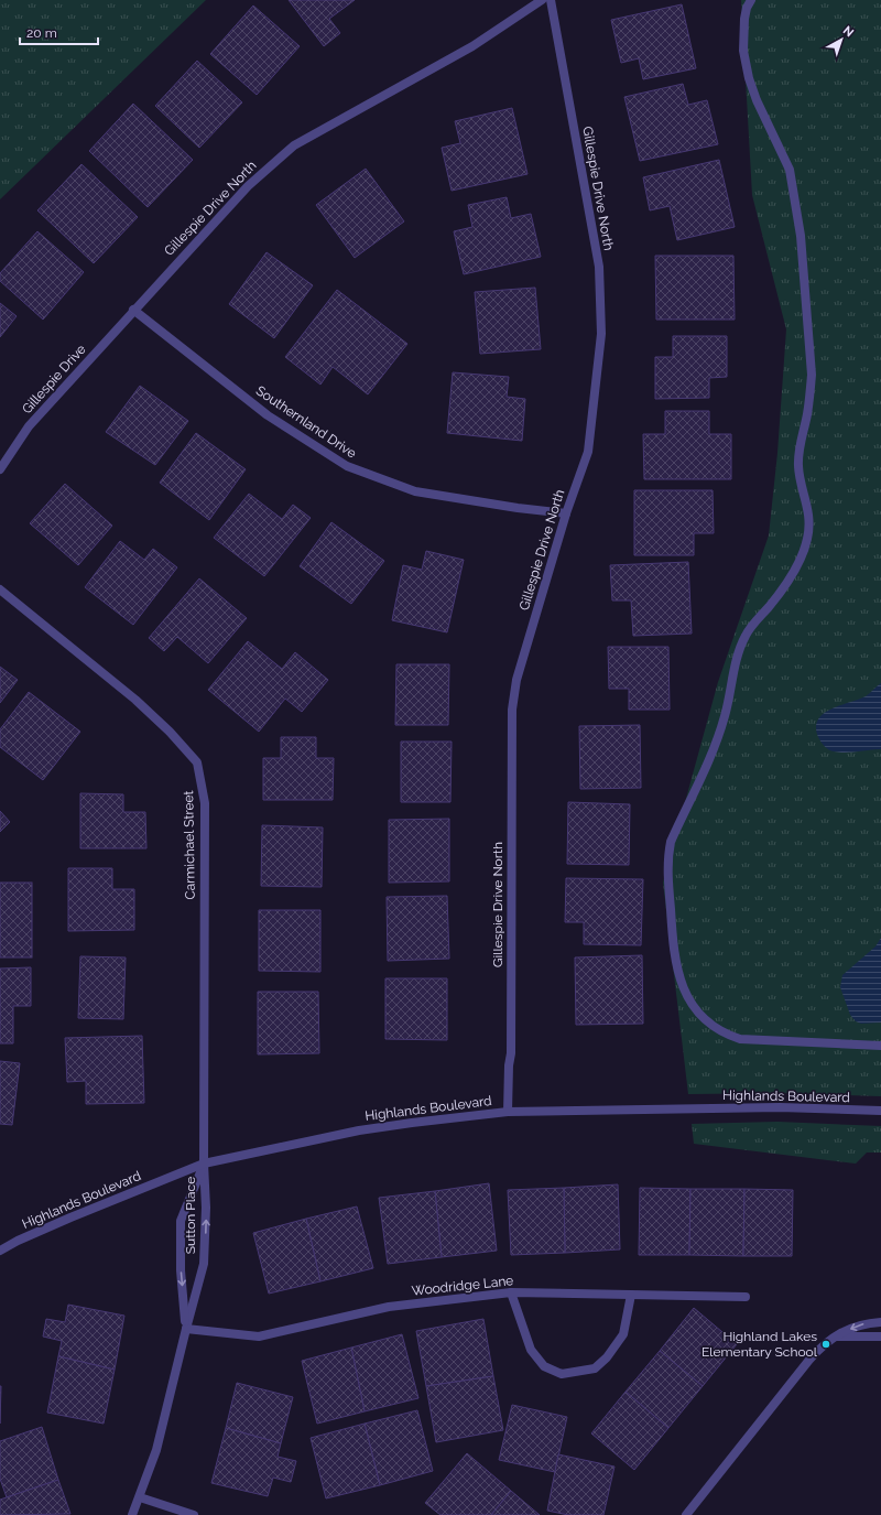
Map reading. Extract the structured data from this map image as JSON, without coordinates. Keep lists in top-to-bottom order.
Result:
{
  "streets": {
    "street": [
      "Gillespie Drive North",
      "Gillespie Drive",
      "Southernland Drive",
      "Carmichael Street",
      "Highlands Boulevard",
      "Sutton Place",
      "Woodridge Lane"
    ]
  },
  "crossings": [
    ["Gillespie Drive North", "Gillespie Drive"],
    ["Gillespie Drive North", "Southernland Drive"],
    ["Gillespie Drive North", "Highlands Boulevard"],
    ["Gillespie Drive", "Southernland Drive"],
    ["Carmichael Street", "Highlands Boulevard"],
    ["Carmichael Street", "Sutton Place"],
    ["Highlands Boulevard", "Sutton Place"],
    ["Sutton Place", "Woodridge Lane"]
  ],
  "places": ["Highland Lakes Elementary School"],
  "scale_bar": "20 m",
  "north": "top right"
}
